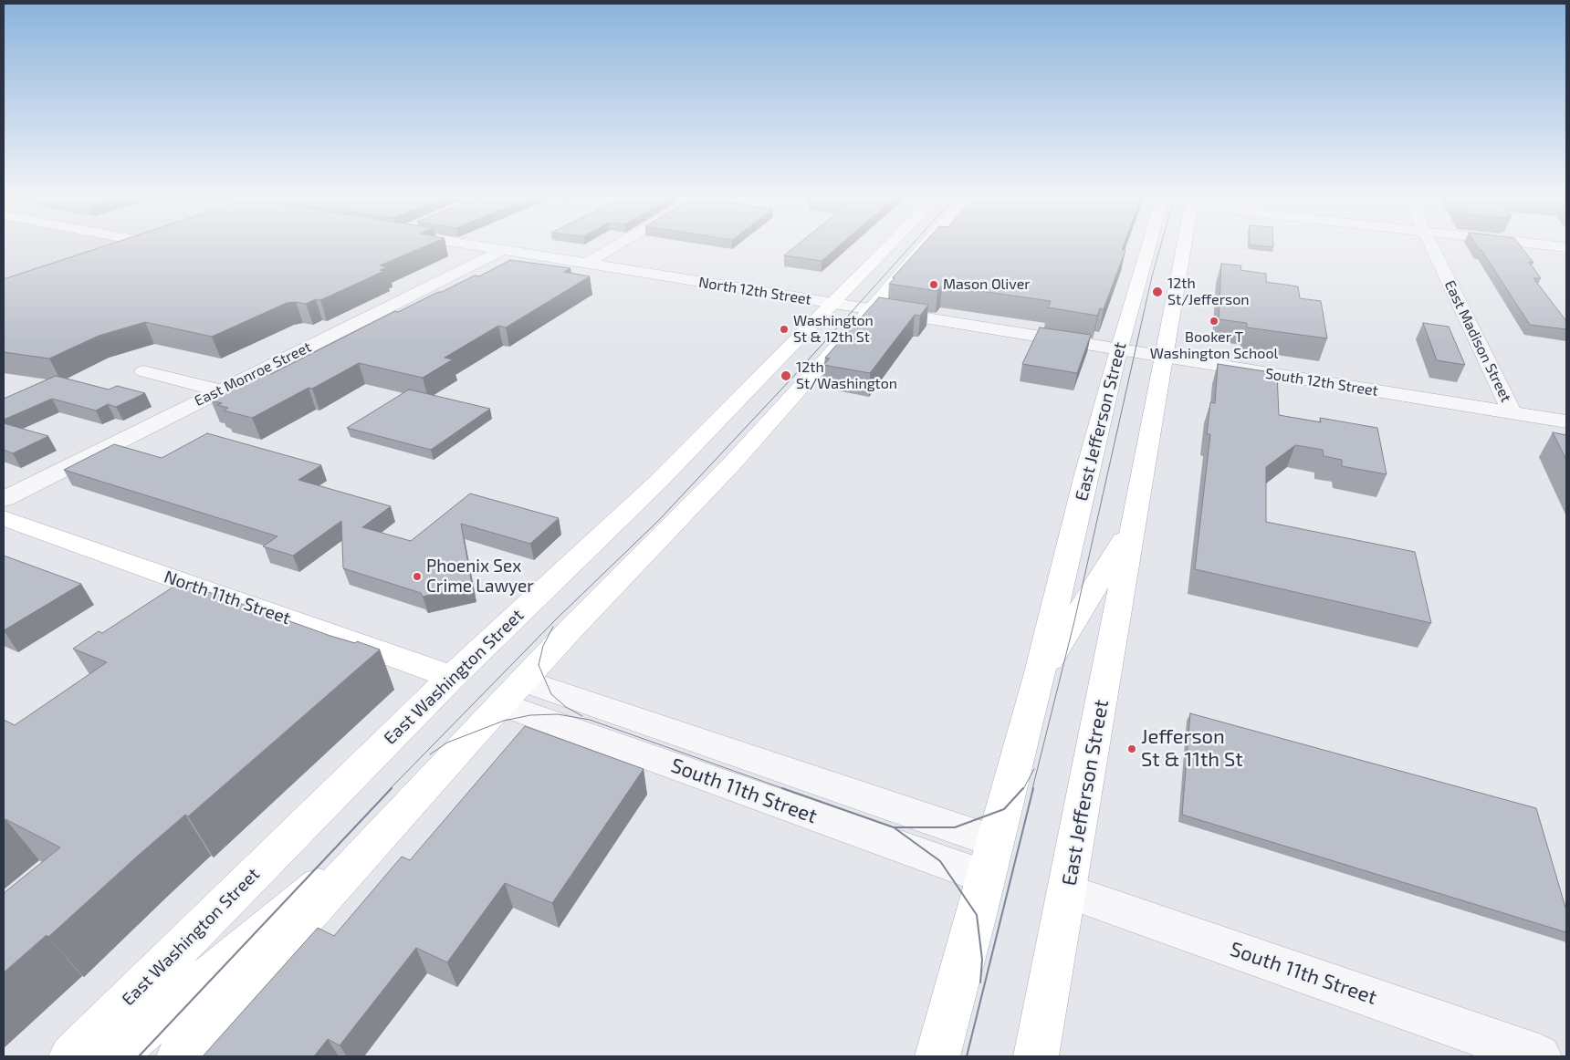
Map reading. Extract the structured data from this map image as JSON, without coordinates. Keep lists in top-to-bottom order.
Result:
{
  "streets": {
    "main road": ["East Jefferson Street", "North 11th Street", "East Washington Street"],
    "street": [
      "North 12th Street",
      "East Madison Street",
      "East Monroe Street",
      "South 12th Street",
      "South 11th Street"
    ]
  },
  "crossings": [
    ["North 12th Street", "East Monroe Street"],
    ["North 12th Street", "South 12th Street"],
    ["North 12th Street", "East Washington Street"],
    ["East Madison Street", "South 12th Street"],
    ["South 12th Street", "East Jefferson Street"],
    ["South 12th Street", "East Washington Street"],
    ["East Jefferson Street", "South 11th Street"],
    ["North 11th Street", "East Washington Street"],
    ["East Washington Street", "South 11th Street"]
  ],
  "places": [
    "Mason Oliver",
    "12th St/Jefferson",
    "Booker T Washington School",
    "Washington St & 12th St",
    "12th St/Washington",
    "Phoenix Sex Crime Lawyer",
    "Jefferson St & 11th St"
  ]
}
